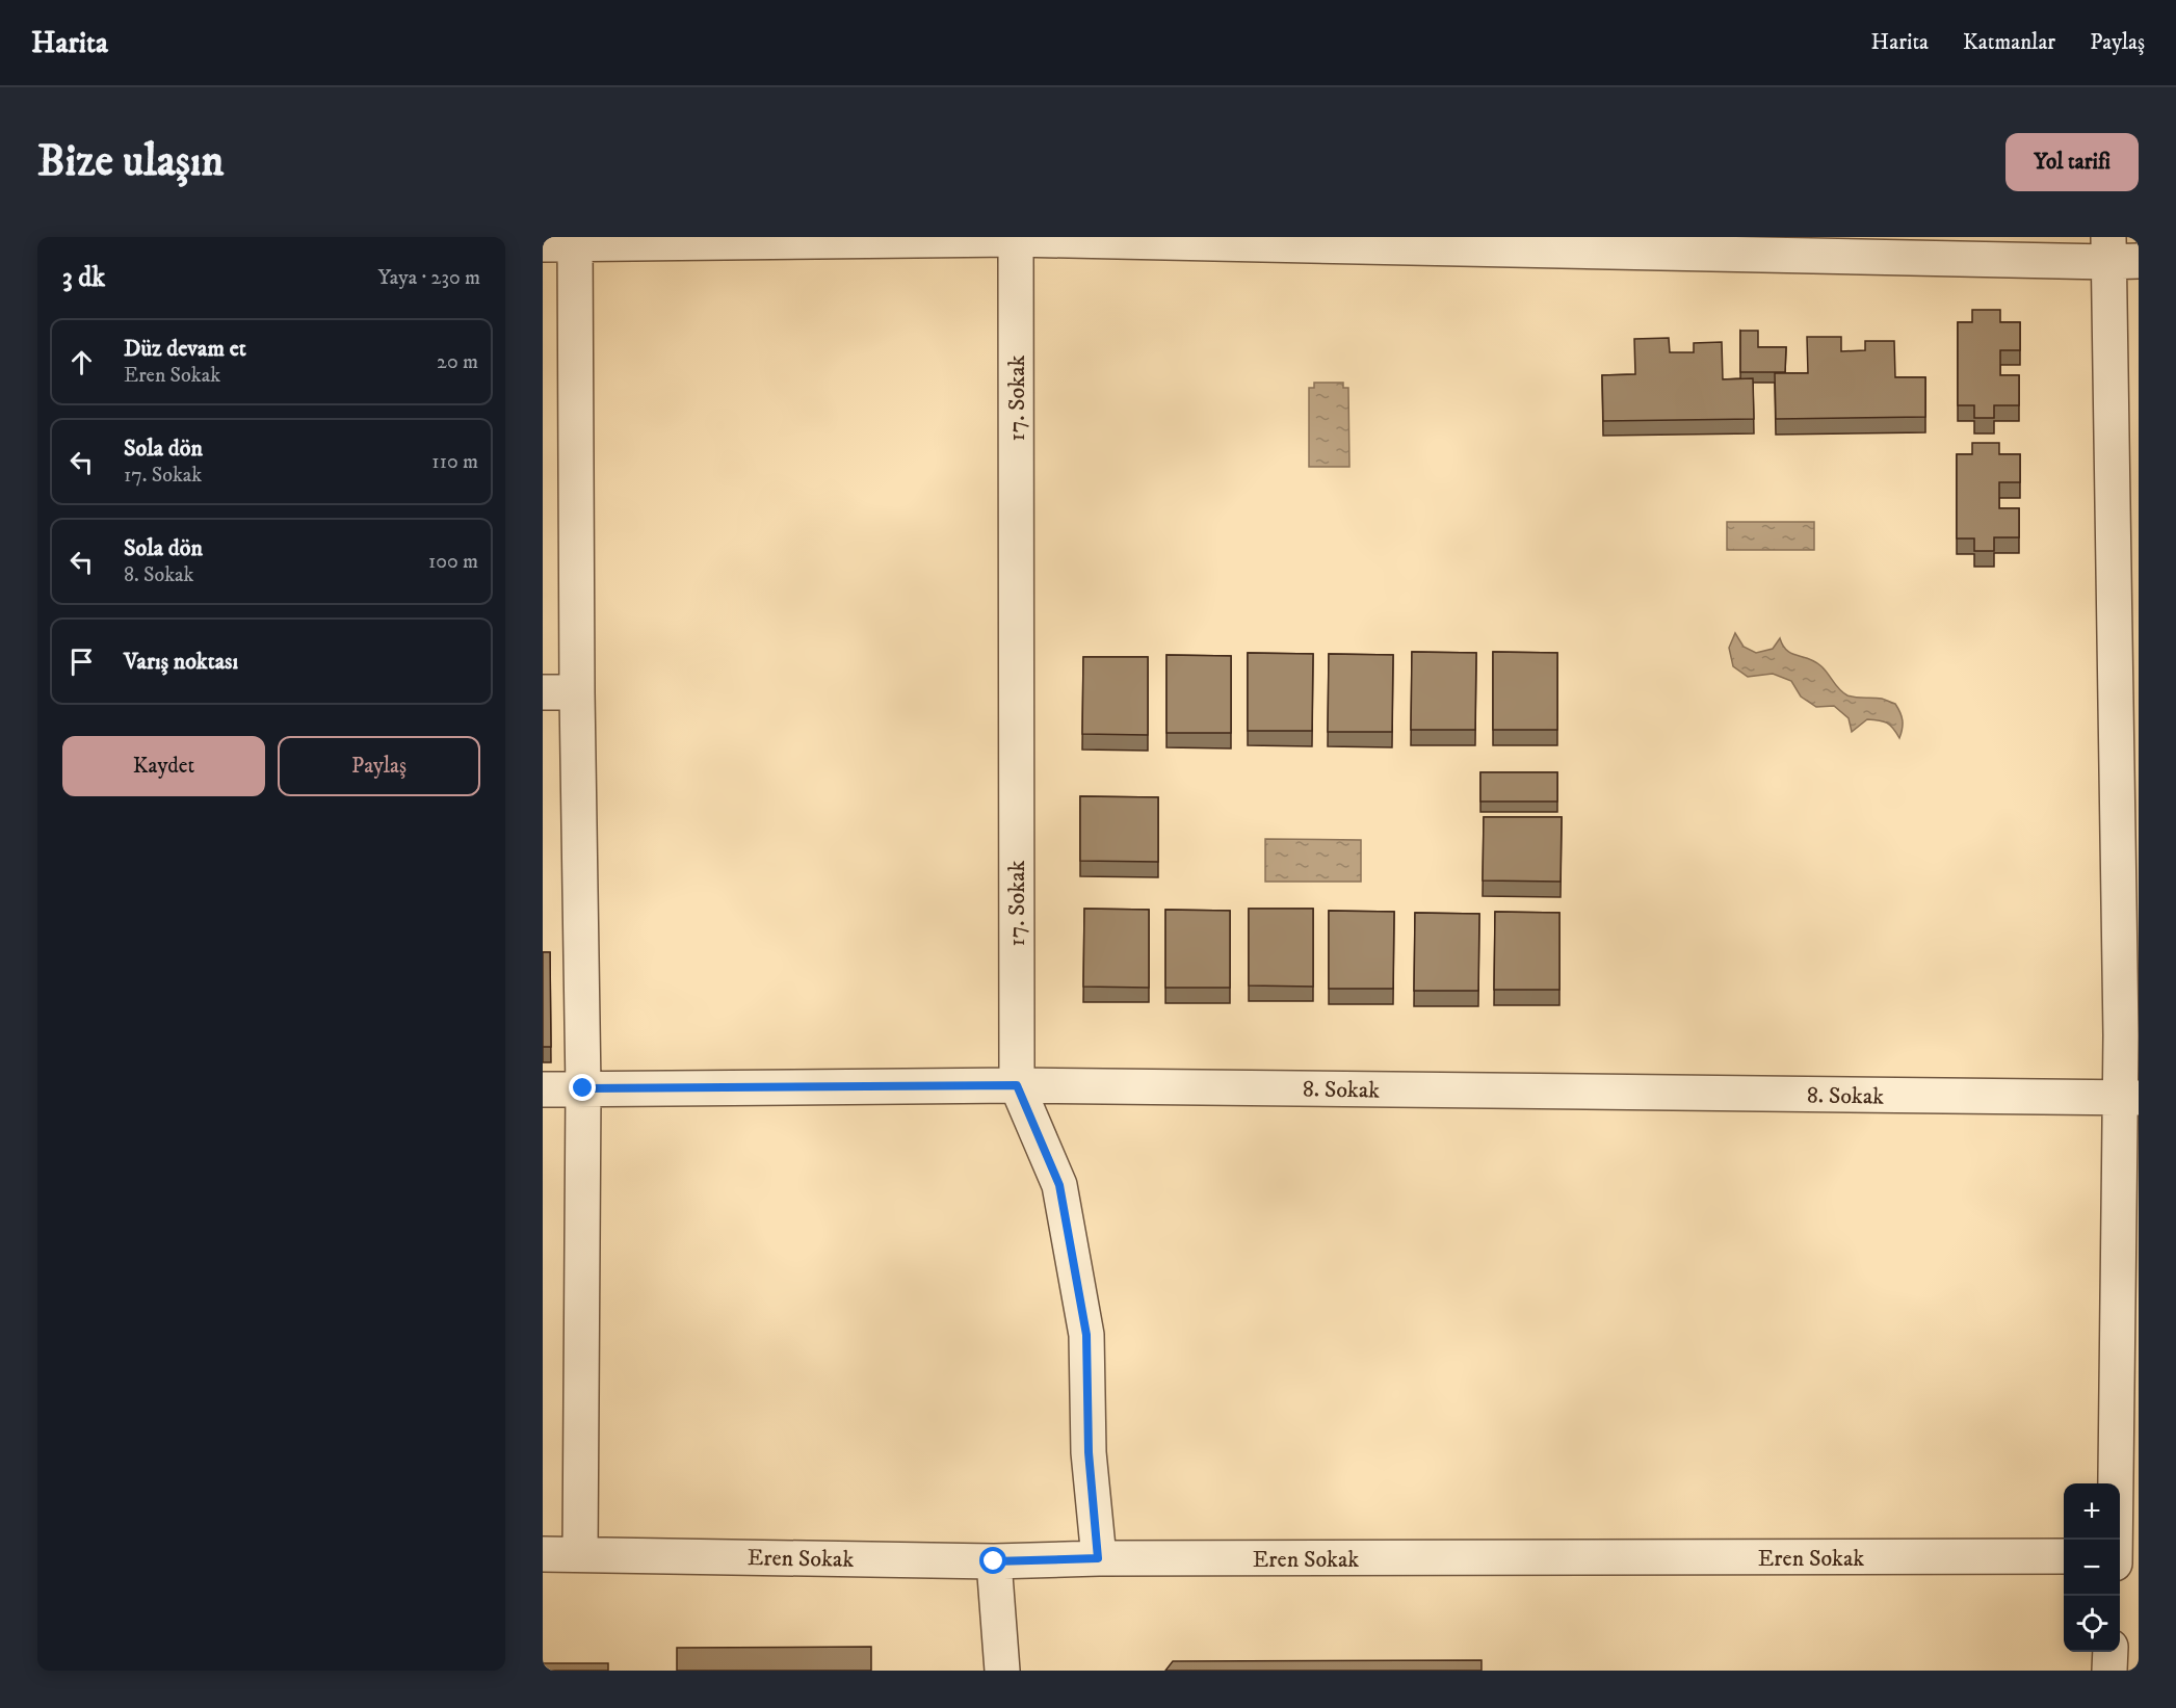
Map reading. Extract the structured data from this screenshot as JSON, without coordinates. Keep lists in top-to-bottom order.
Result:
{
  "streets": {
    "street": ["17. Sokak", "8. Sokak", "Eren Sokak"]
  },
  "crossings": [
    ["17. Sokak", "8. Sokak"],
    ["17. Sokak", "Eren Sokak"]
  ],
  "page": {
    "header": "Harita",
    "nav": ["Harita", "Katmanlar", "Paylaş"],
    "buttons": [
      "Yol tarifi",
      ["Kaydet", "Paylaş"]
    ],
    "title": "Bize ulaşın",
    "heading": ["3 dk", "Yaya · 230 m"],
    "list": [
      ["Düz devam et", "Eren Sokak", "20 m"],
      ["Sola dön", "17. Sokak", "110 m"],
      ["Sola dön", "8. Sokak", "100 m"],
      "Varış noktası"
    ],
    "map_buttons": ["+", "−"]
  }
}
